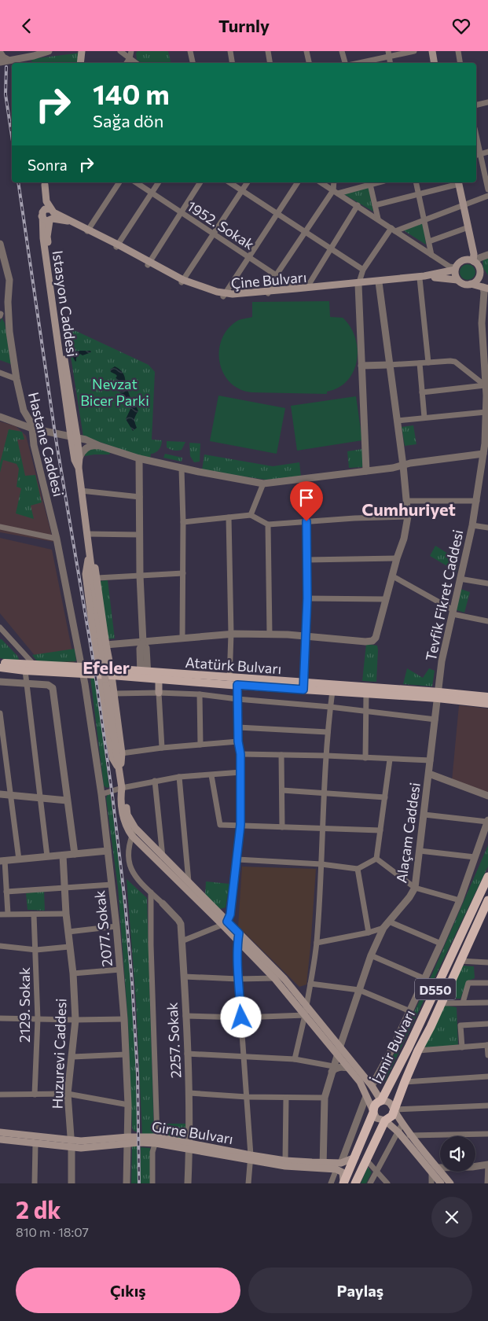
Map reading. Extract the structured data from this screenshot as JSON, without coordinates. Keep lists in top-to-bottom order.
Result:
{
  "streets": {
    "highway": ["D550", "İzmir Bulvarı"],
    "main road": [
      "Çine Bulvarı",
      "Istasyon Caddesi",
      "Atatürk Bulvarı",
      "Girne Bulvarı"
    ],
    "street": [
      "1952. Sokak",
      "Hastane Caddesi",
      "Tevfik Fikret Caddesi",
      "Alaçam Caddesi",
      "2077. Sokak",
      "2129. Sokak",
      "2257. Sokak",
      "Huzurevi Caddesi"
    ]
  },
  "crossings": [
    ["1952. Sokak", "Çine Bulvarı"],
    ["Çine Bulvarı", "Istasyon Caddesi"],
    ["Hastane Caddesi", "2077. Sokak"],
    ["Tevfik Fikret Caddesi", "Atatürk Bulvarı"],
    ["Tevfik Fikret Caddesi", "Alaçam Caddesi"],
    ["Atatürk Bulvarı", "Alaçam Caddesi"],
    ["Alaçam Caddesi", "Girne Bulvarı"],
    ["2077. Sokak", "Girne Bulvarı"],
    ["2257. Sokak", "Girne Bulvarı"],
    ["İzmir Bulvarı", "Girne Bulvarı"],
    ["Huzurevi Caddesi", "Girne Bulvarı"]
  ],
  "districts": ["Cumhuriyet", "Efeler"],
  "parks": ["Nevzat Bicer Parki"],
  "page": {
    "header": "Turnly",
    "turn": ["140 m", "Sağa dön"],
    "then": "Sonra",
    "heading": ["2 dk", "810 m · 18:07"],
    "buttons": ["Çıkış", "Paylaş"]
  }
}
